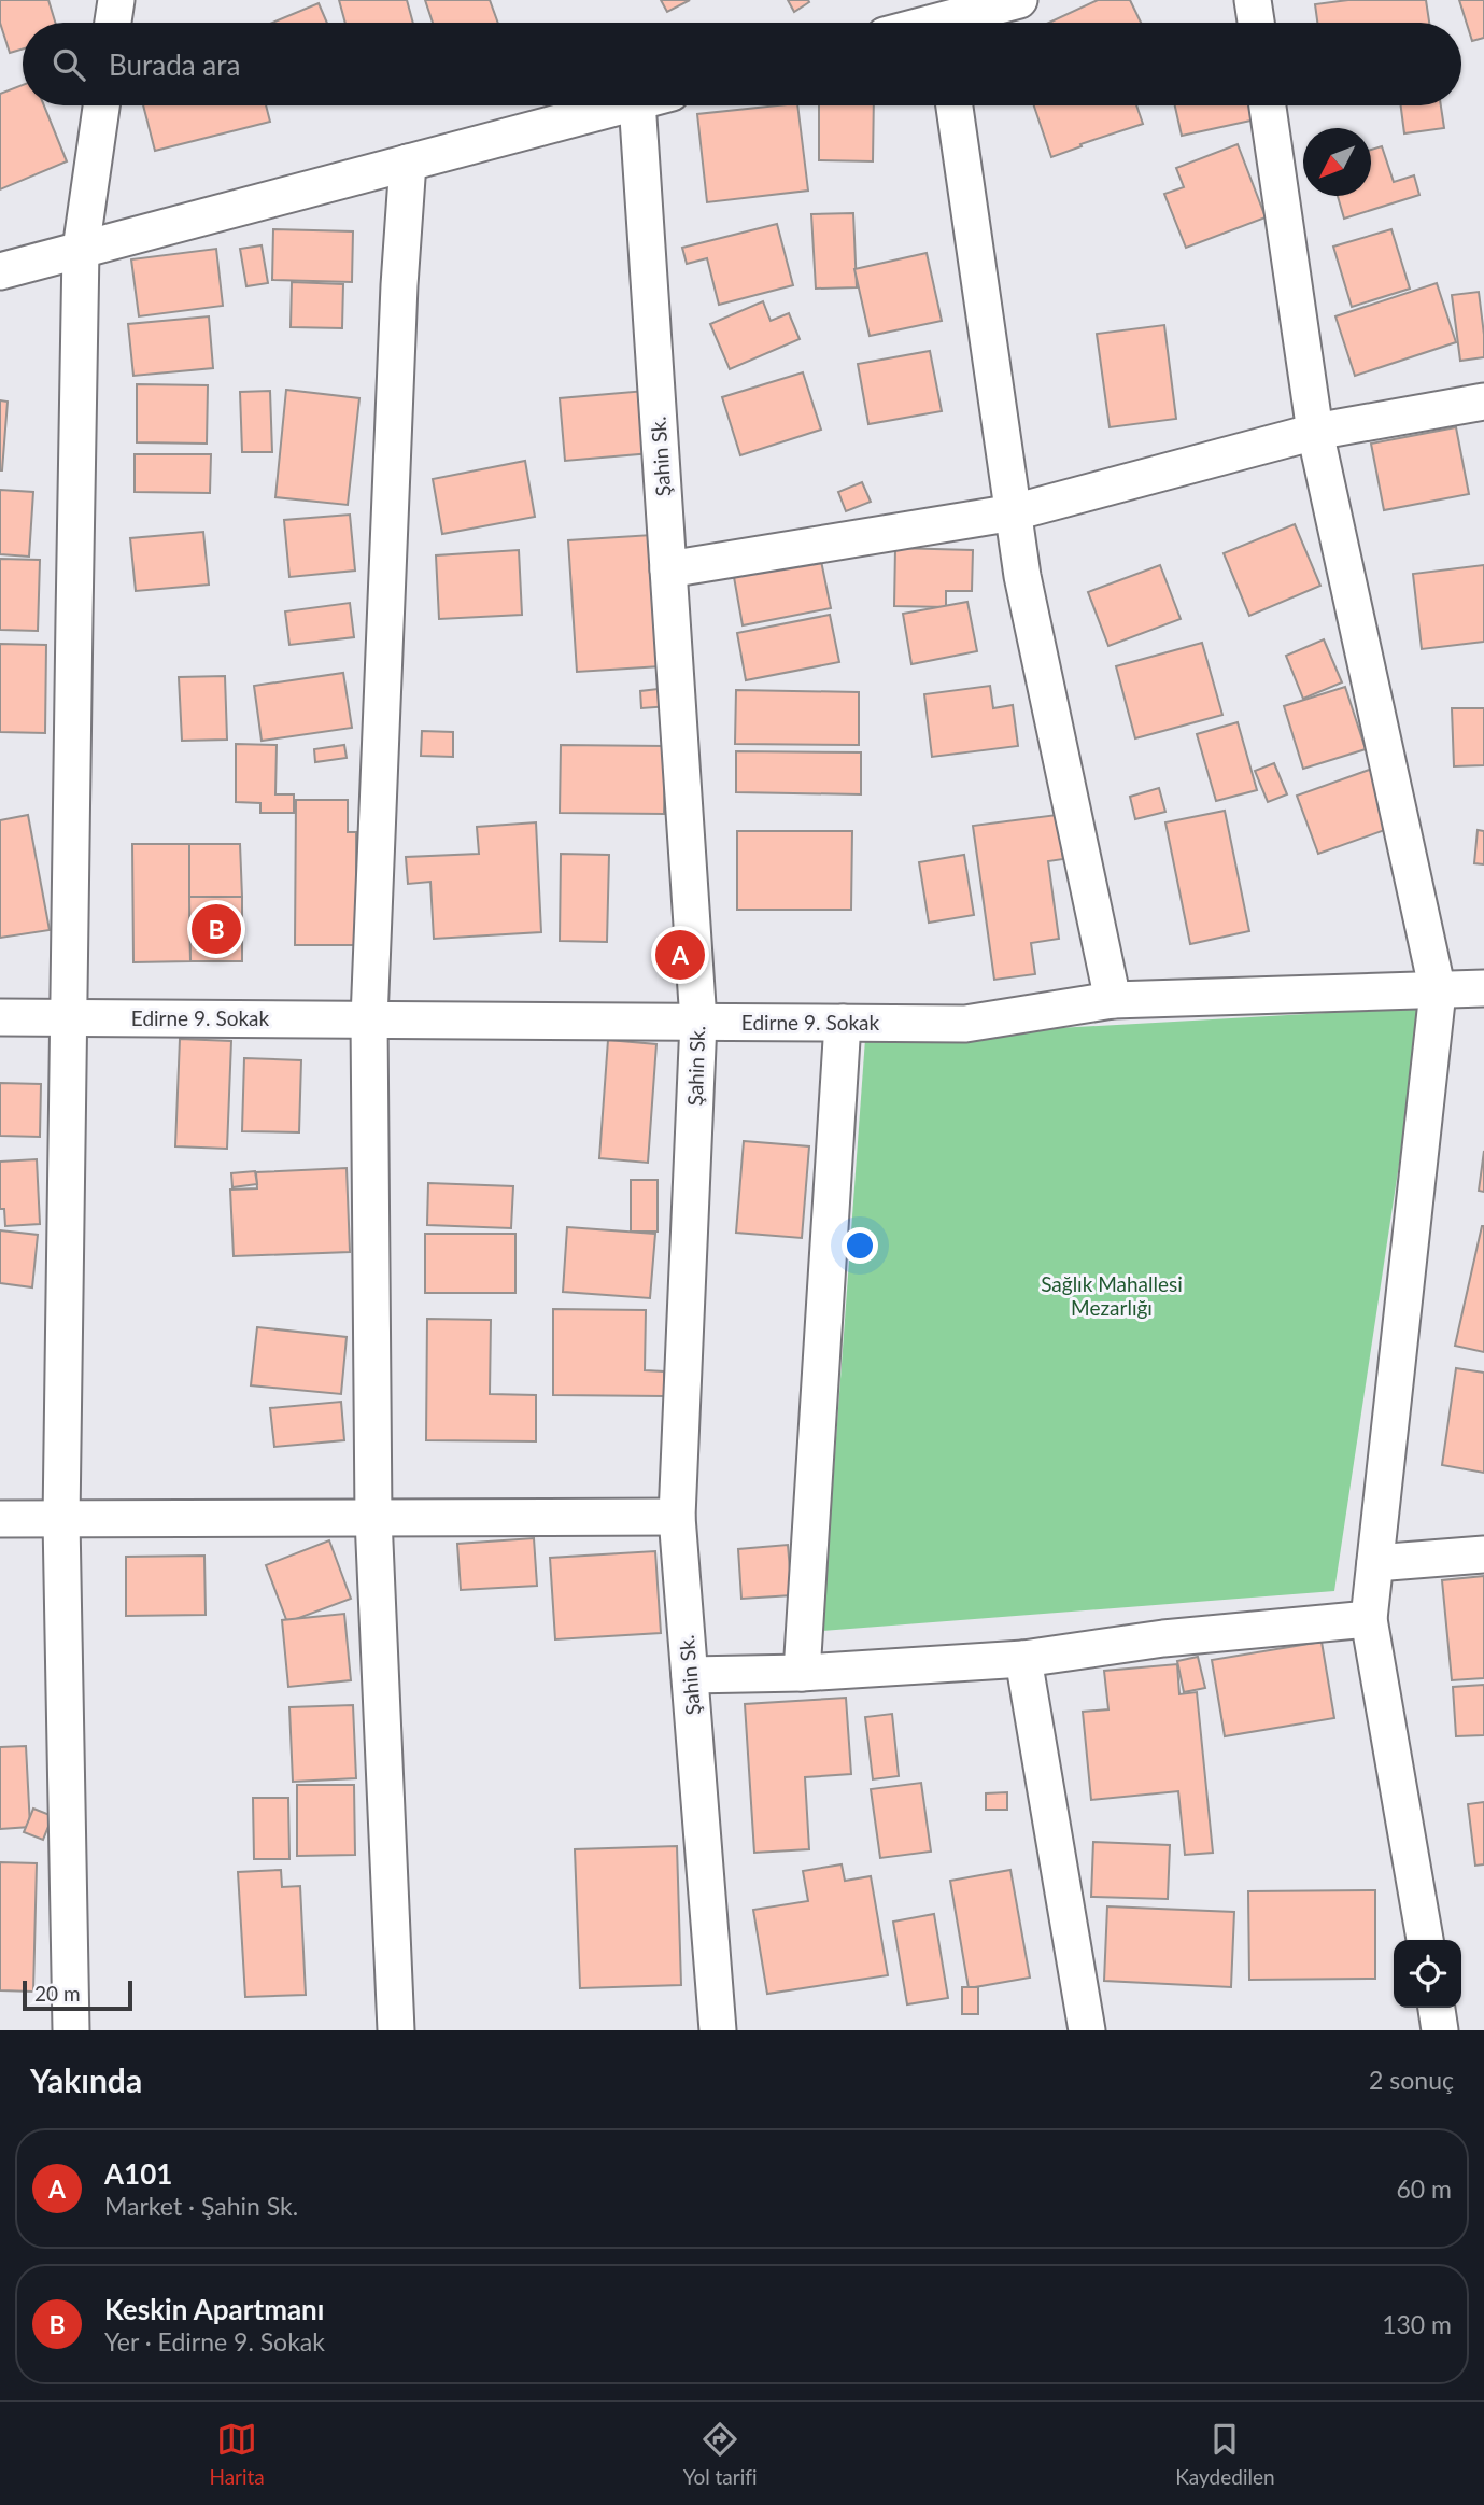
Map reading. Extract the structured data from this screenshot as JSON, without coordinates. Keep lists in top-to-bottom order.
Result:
{
  "streets": {
    "street": ["Şahin Sk.", "Edirne 9. Sokak"]
  },
  "crossings": [
    ["Şahin Sk.", "Edirne 9. Sokak"]
  ],
  "parks": ["Sağlık Mahallesi Mezarlığı"],
  "scale_bar": "20 m",
  "north": "bottom left",
  "page": {
    "search": "Burada ara",
    "pins": ["B", "A"],
    "scale": "20 m",
    "heading": ["Yakında", "2 sonuç"],
    "list": [
      {
        "mark": "A",
        "name": "A101",
        "note": "Market · Şahin Sk.",
        "value": "60 m"
      },
      {
        "mark": "B",
        "name": "Keskin Apartmanı",
        "note": "Yer · Edirne 9. Sokak",
        "value": "130 m"
      }
    ],
    "nav": ["Harita", "Yol tarifi", "Kaydedilen"]
  }
}
